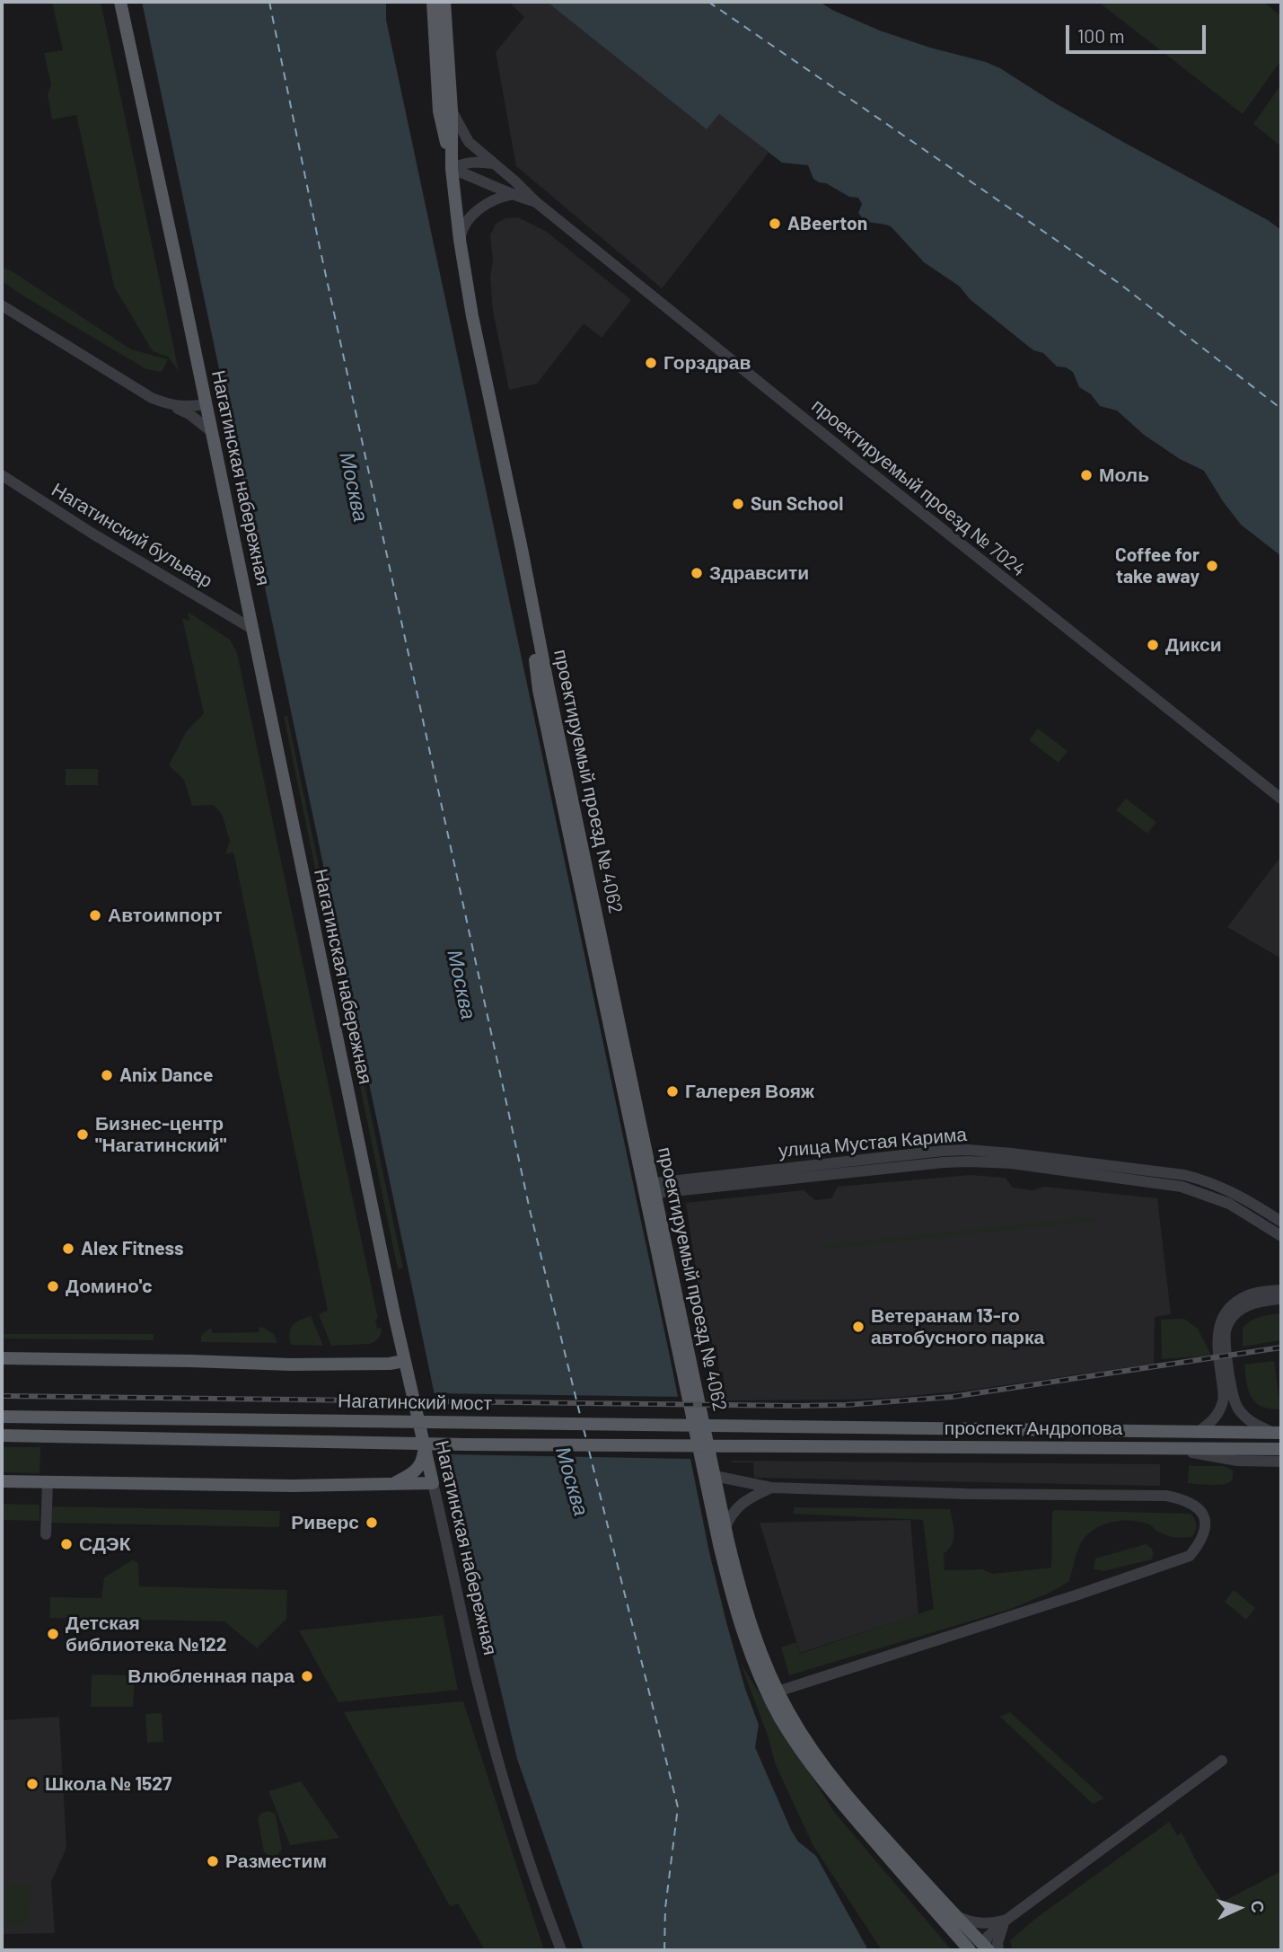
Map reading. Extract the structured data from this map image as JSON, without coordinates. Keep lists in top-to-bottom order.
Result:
{
  "streets": {
    "main road": [
      "Нагатинская набережная",
      "проектируемый проезд № 4062",
      "Нагатинский мост",
      "проспект Андропова"
    ],
    "street": ["проектируемый проезд № 7024", "Нагатинский бульвар", "улица Мустая Карима"]
  },
  "crossings": [
    ["Нагатинская набережная", "Нагатинский бульвар"],
    ["проектируемый проезд № 7024", "проектируемый проезд № 4062"],
    ["проектируемый проезд № 4062", "улица Мустая Карима"],
    ["Нагатинский мост", "проспект Андропова"]
  ],
  "water": ["Москва"],
  "places": [
    "ABeerton",
    "Горздрав",
    "Моль",
    "Sun School",
    "Coffee for take away",
    "Здравсити",
    "Дикси",
    "Автоимпорт",
    "Anix Dance",
    "Галерея Вояж",
    "Бизнес-центр \"Нагатинский\"",
    "Alex Fitness",
    "Домино'c",
    "Ветеранам 13-го автобусного парка",
    "Риверс",
    "СДЭК",
    "Детская библиотека №122",
    "Влюбленная пара",
    "Школа № 1527",
    "Разместим"
  ],
  "scale_bar": "100 m",
  "north": "right"
}
